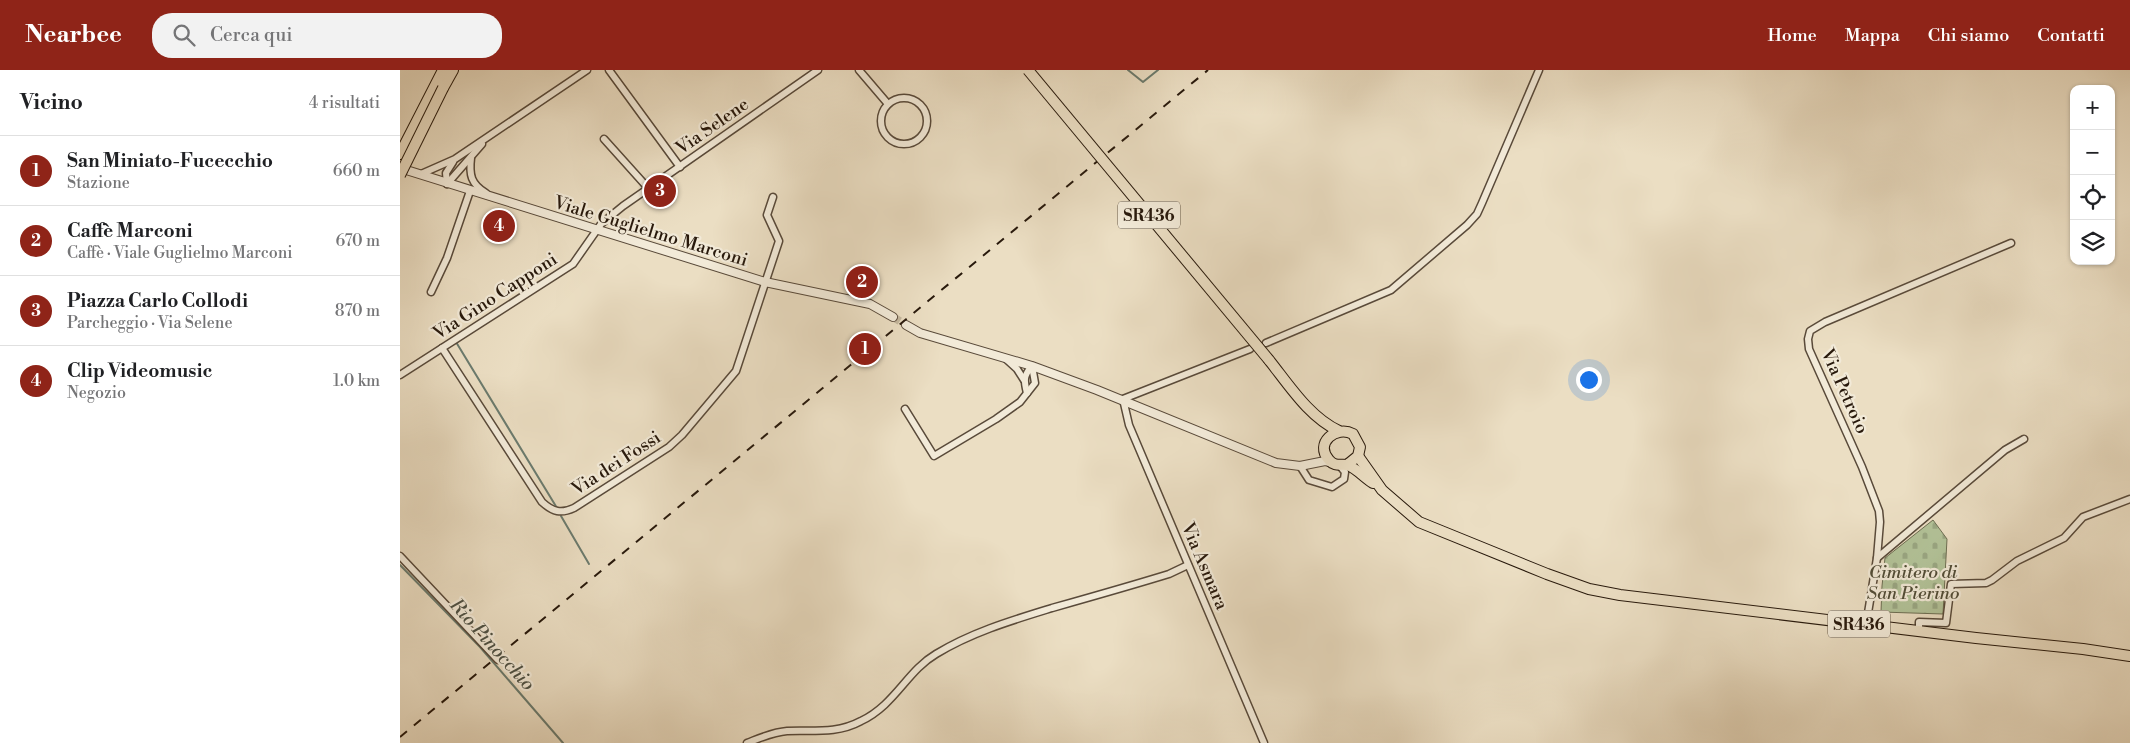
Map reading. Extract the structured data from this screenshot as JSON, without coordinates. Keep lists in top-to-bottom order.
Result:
{
  "streets": {
    "main road": ["SR436"],
    "street": [
      "Via Selene",
      "Viale Guglielmo Marconi",
      "Via Gino Capponi",
      "Via Petroio",
      "Via dei Fossi",
      "Via Asmara"
    ]
  },
  "crossings": [
    ["Via Selene", "Viale Guglielmo Marconi"],
    ["Via Selene", "Via Gino Capponi"],
    ["SR436", "Via Petroio"],
    ["Viale Guglielmo Marconi", "Via Gino Capponi"],
    ["Viale Guglielmo Marconi", "Via dei Fossi"],
    ["Via Gino Capponi", "Via dei Fossi"]
  ],
  "water": ["Rio Pinocchio"],
  "parks": ["Cimitero di San Pierino"],
  "page": {
    "header": "Nearbee",
    "search": "Cerca qui",
    "nav": [
      "Home",
      "Mappa",
      "Chi siamo",
      "Contatti"
    ],
    "heading": ["Vicino", "4 risultati"],
    "map_buttons": ["+", "−"],
    "list": [
      {
        "mark": "1",
        "name": "San Miniato-Fucecchio",
        "note": "Stazione",
        "value": "660 m"
      },
      {
        "mark": "2",
        "name": "Caffè Marconi",
        "note": "Caffè · Viale Guglielmo Marconi",
        "value": "670 m"
      },
      {
        "mark": "3",
        "name": "Piazza Carlo Collodi",
        "note": "Parcheggio · Via Selene",
        "value": "870 m"
      },
      {
        "mark": "4",
        "name": "Clip Videomusic",
        "note": "Negozio",
        "value": "1.0 km"
      }
    ],
    "pins": [
      "3",
      "4",
      "2",
      "1"
    ]
  }
}
